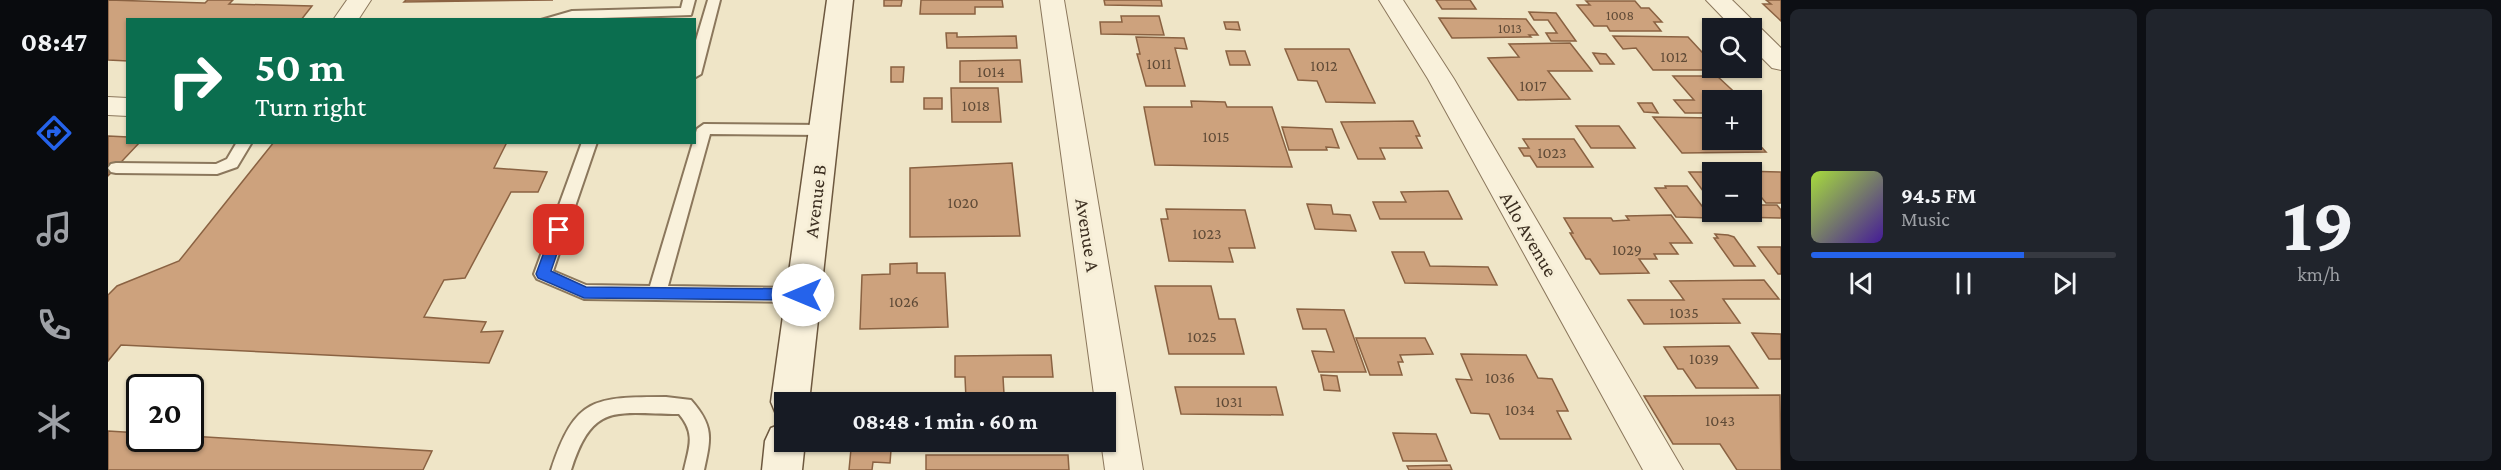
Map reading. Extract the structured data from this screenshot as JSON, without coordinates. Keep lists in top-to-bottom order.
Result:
{
  "streets": {
    "street": ["Avenue B", "Allo Avenue", "Avenue A"]
  },
  "house_numbers": [
    "1008",
    "1013",
    "1012",
    "1011",
    "1012",
    "1014",
    "1017",
    "1018",
    "1015",
    "1023",
    "1020",
    "1023",
    "1029",
    "1026",
    "1035",
    "1025",
    "1039",
    "1036",
    "1031",
    "1034",
    "1043"
  ],
  "page": {
    "tabs": "08:47",
    "tile": ["19", "km/h"],
    "map_buttons": ["+", "−"],
    "turn": ["50 m", "Turn right"],
    "song": ["94.5 FM", "Music"],
    "limit": "20",
    "trip": "08:48 · 1 min · 60 m"
  }
}
